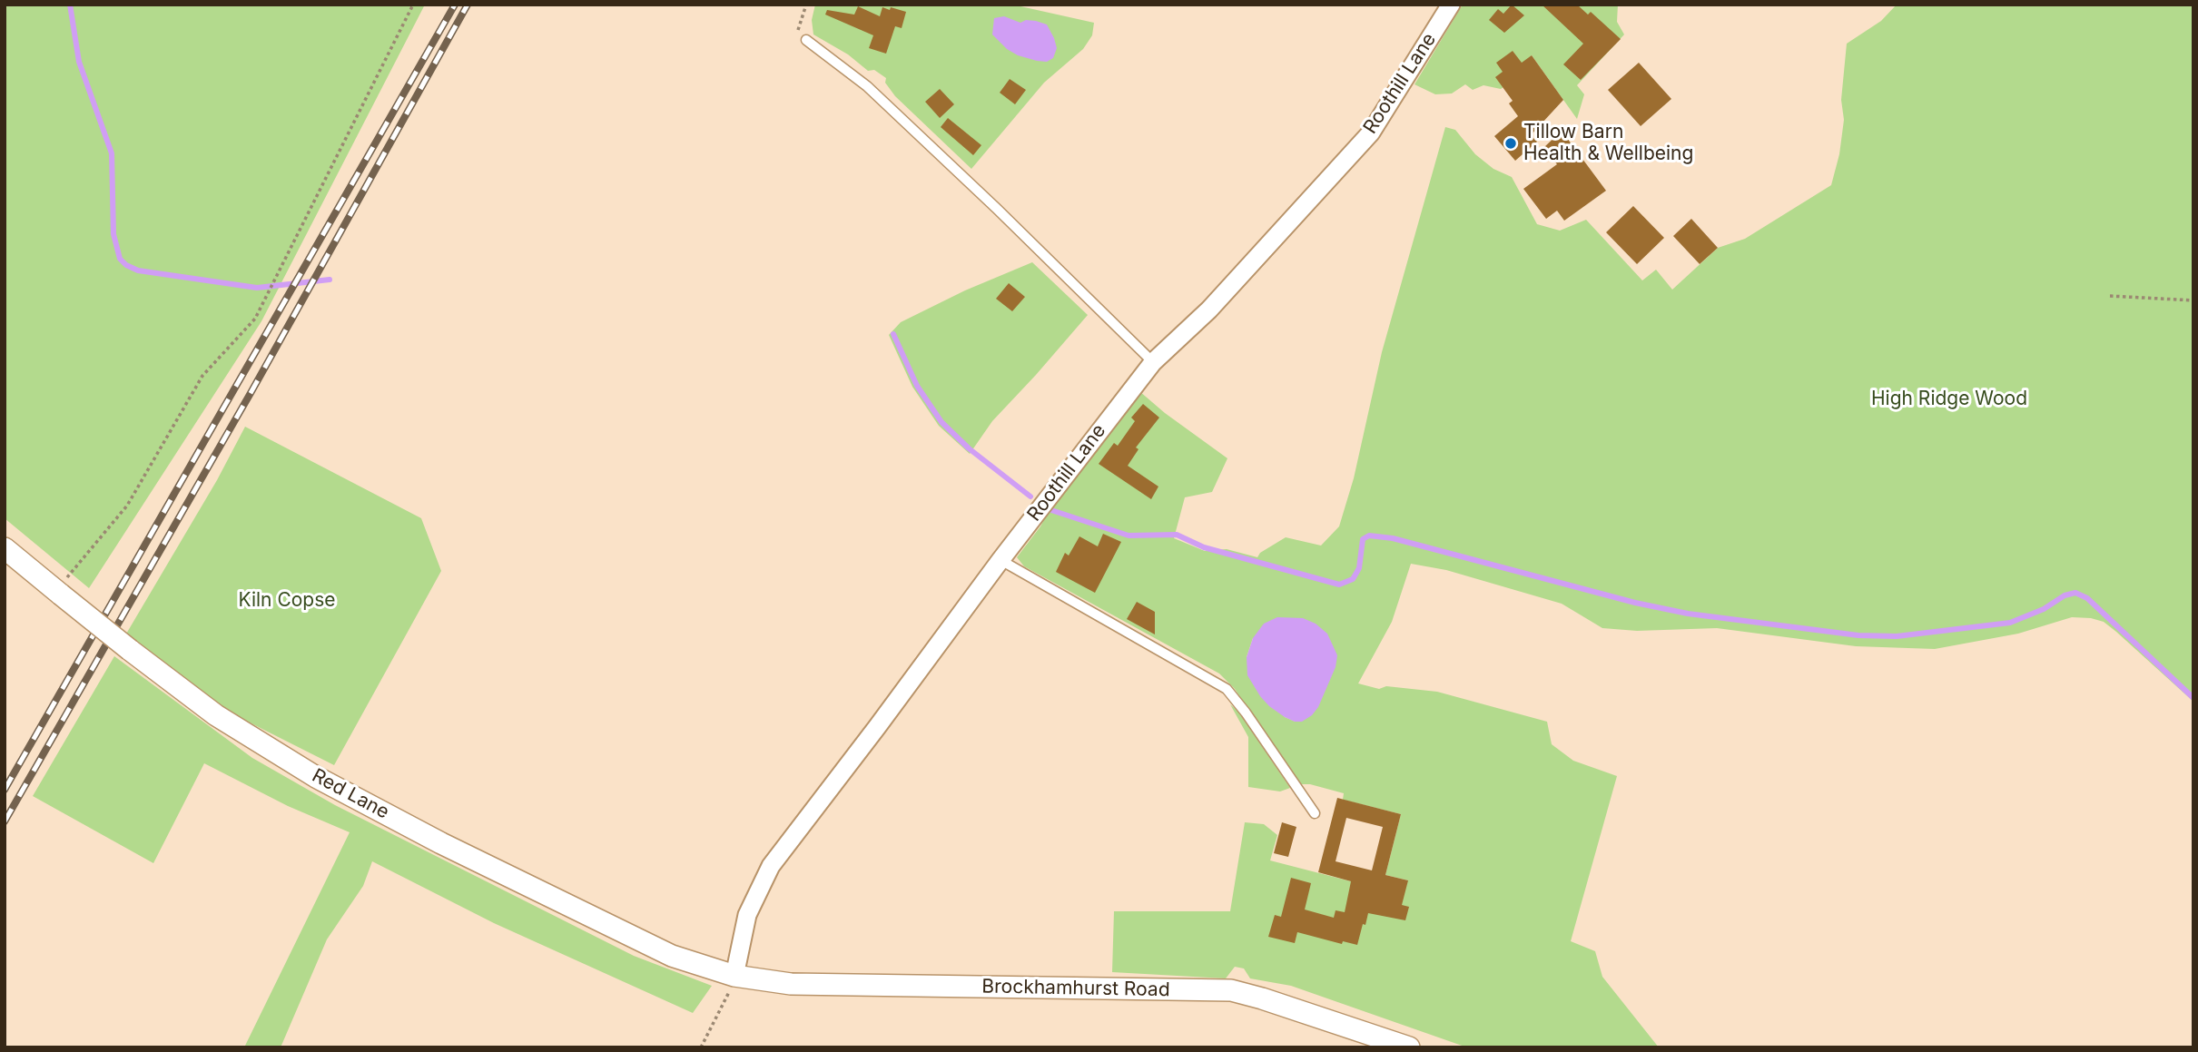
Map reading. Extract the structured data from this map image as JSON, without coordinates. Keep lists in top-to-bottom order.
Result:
{
  "streets": {
    "street": ["Roothill Lane", "Red Lane", "Brockhamhurst Road"]
  },
  "crossings": [
    ["Roothill Lane", "Red Lane"],
    ["Roothill Lane", "Brockhamhurst Road"],
    ["Red Lane", "Brockhamhurst Road"]
  ],
  "parks": ["High Ridge Wood", "Kiln Copse"],
  "places": ["Tillow Barn Health & Wellbeing"]
}
